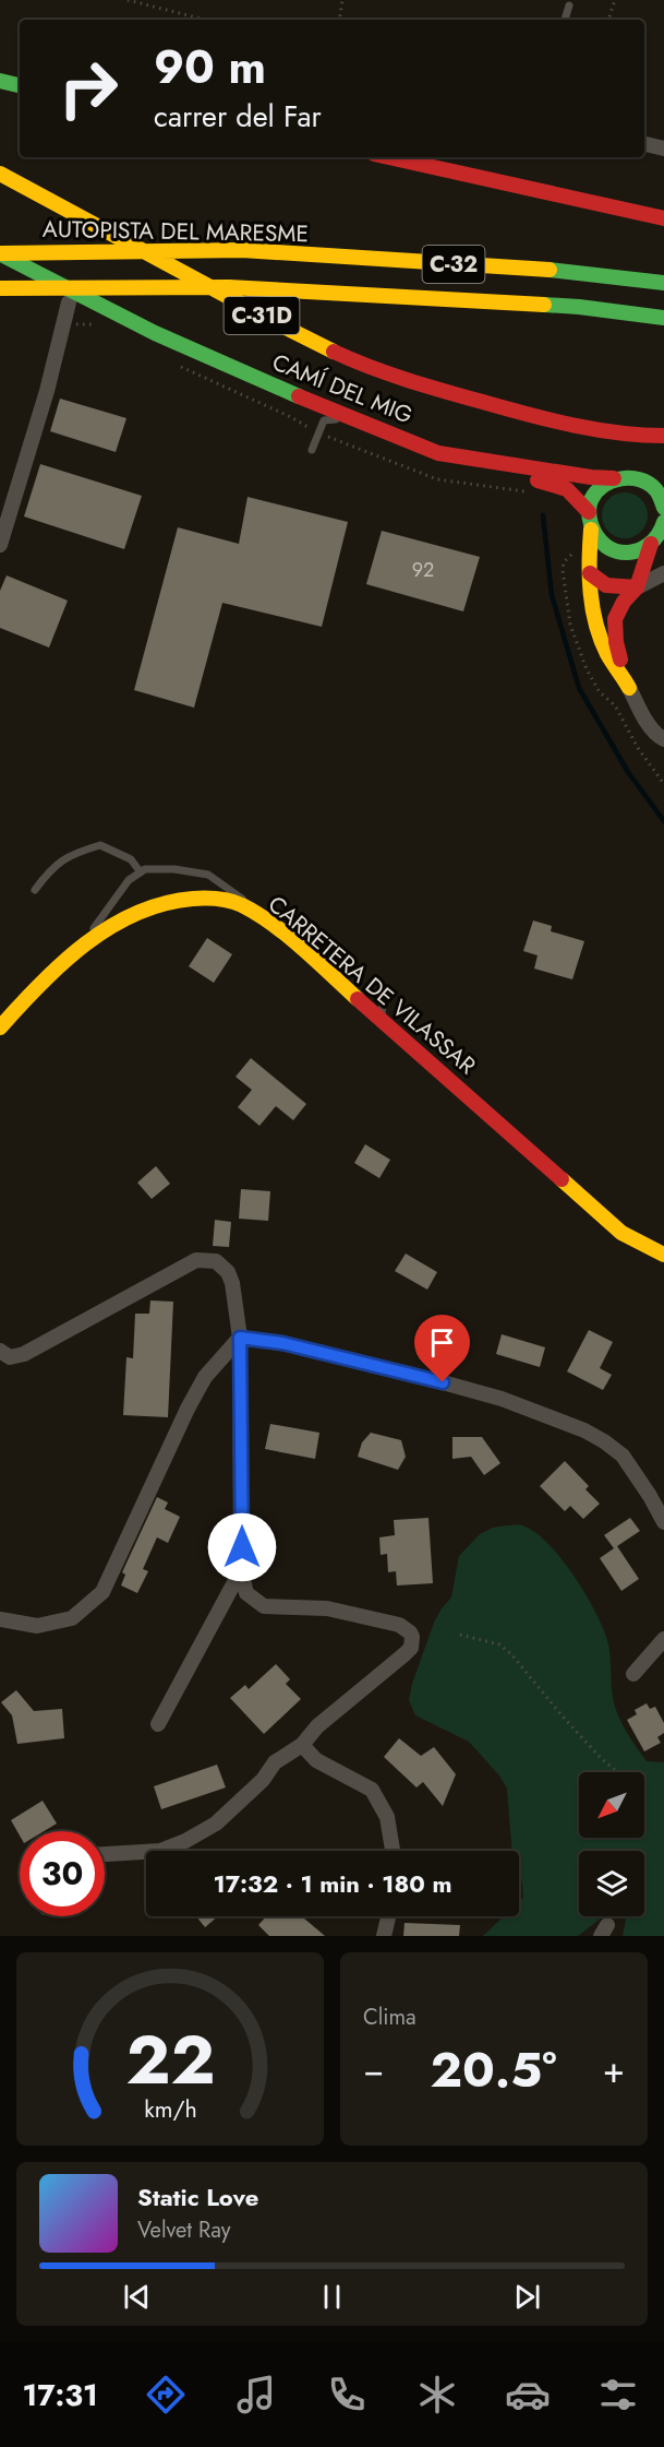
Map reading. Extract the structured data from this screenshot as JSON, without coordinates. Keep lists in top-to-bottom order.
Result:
{
  "streets": {
    "main road": [
      "AUTOPISTA DEL MARESME",
      "C-32",
      "C-31D",
      "CAMÍ DEL MIG",
      "CARRETERA DE VILASSAR"
    ]
  },
  "crossings": [
    ["AUTOPISTA DEL MARESME", "CAMÍ DEL MIG"]
  ],
  "house_numbers": ["92"],
  "north": "bottom left",
  "page": {
    "turn": ["90 m", "carrer del Far"],
    "limit": "30",
    "trip": "17:32 · 1 min · 180 m",
    "tile": "Clima",
    "heat": ["−", "20.5°", "+"],
    "song": ["Static Love", "Velvet Ray"],
    "tabs": "17:31",
    "gauge": ["22", "km/h"]
  }
}
